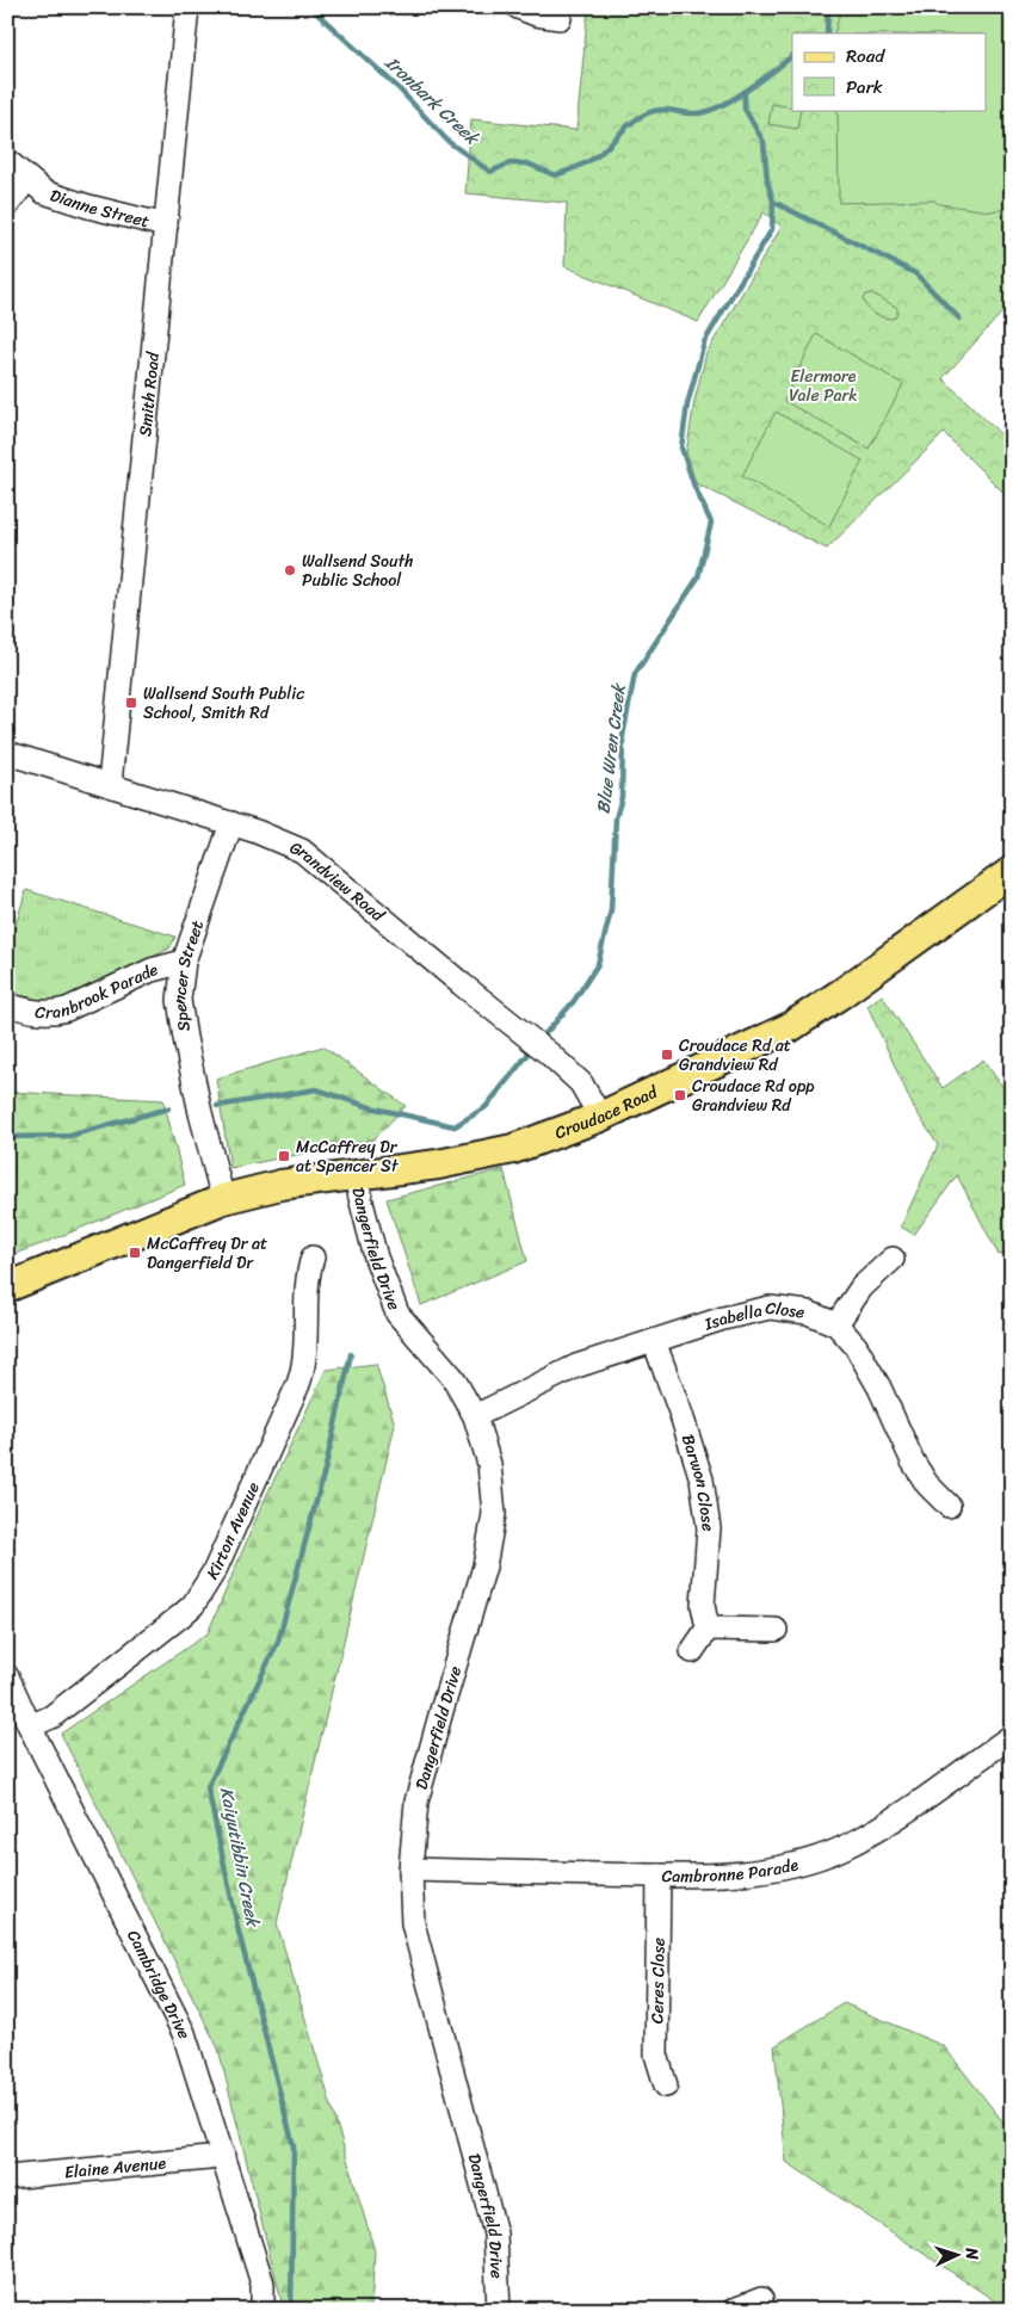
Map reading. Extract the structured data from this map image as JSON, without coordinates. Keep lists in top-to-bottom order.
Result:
{
  "streets": {
    "main road": ["Croudace Road"],
    "street": [
      "Dianne Street",
      "Smith Road",
      "Grandview Road",
      "Spencer Street",
      "Cranbrook Parade",
      "Dangerfield Drive",
      "Isabella Close",
      "Barwon Close",
      "Kirton Avenue",
      "Cambronne Parade",
      "Ceres Close",
      "Cambridge Drive",
      "Elaine Avenue"
    ]
  },
  "crossings": [
    ["Dianne Street", "Smith Road"],
    ["Smith Road", "Grandview Road"],
    ["Grandview Road", "Spencer Street"],
    ["Grandview Road", "Croudace Road"],
    ["Spencer Street", "Cranbrook Parade"],
    ["Spencer Street", "Croudace Road"],
    ["Croudace Road", "Dangerfield Drive"],
    ["Dangerfield Drive", "Isabella Close"],
    ["Dangerfield Drive", "Cambronne Parade"],
    ["Isabella Close", "Barwon Close"],
    ["Kirton Avenue", "Cambridge Drive"],
    ["Cambronne Parade", "Ceres Close"],
    ["Cambridge Drive", "Elaine Avenue"]
  ],
  "water": ["Ironbark Creek", "Blue Wren Creek", "Kaiyutibbin Creek"],
  "parks": ["Elermore Vale Park"],
  "places": {
    "other": ["Wallsend South Public School"],
    "transit": [
      "Wallsend South Public School, Smith Rd",
      "Croudace Rd at Grandview Rd",
      "Croudace Rd opp Grandview Rd",
      "McCaffrey Dr at Spencer St",
      "McCaffrey Dr at Dangerfield Dr"
    ]
  },
  "legend": ["Road", "Park"],
  "north": "right"
}
